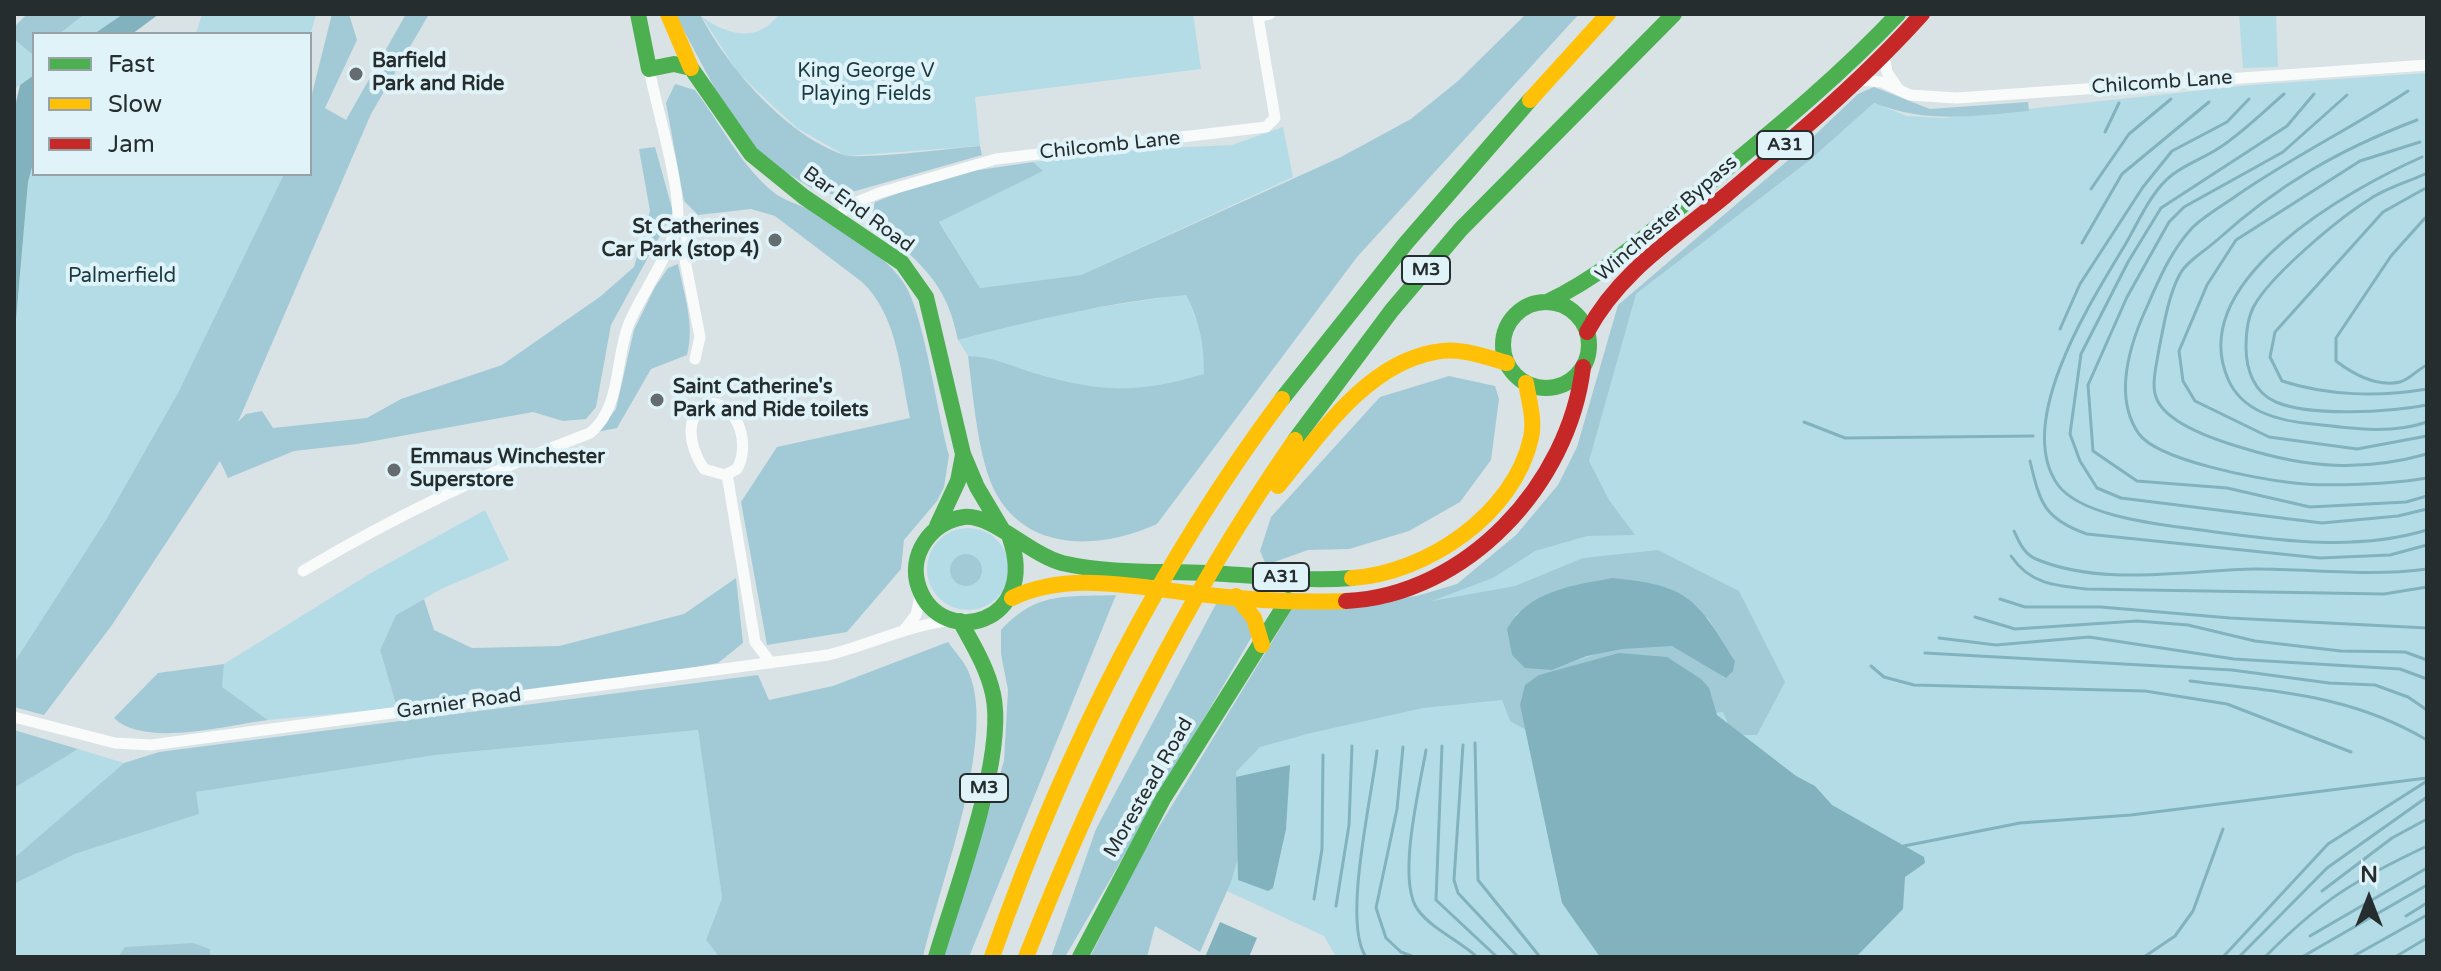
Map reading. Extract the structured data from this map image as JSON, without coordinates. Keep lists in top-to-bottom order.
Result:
{
  "streets": {
    "main road": [
      "A31",
      "Bar End Road",
      "Winchester Bypass",
      "M3",
      "Morestead Road"
    ],
    "street": ["Chilcomb Lane", "Garnier Road"]
  },
  "crossings": [
    ["Chilcomb Lane", "Bar End Road"],
    ["Chilcomb Lane", "Winchester Bypass"],
    ["A31", "Bar End Road"],
    ["A31", "Winchester Bypass"],
    ["A31", "M3"],
    ["A31", "Garnier Road"],
    ["A31", "Morestead Road"],
    ["Bar End Road", "M3"],
    ["Bar End Road", "Garnier Road"],
    ["Winchester Bypass", "M3"],
    ["M3", "Garnier Road"]
  ],
  "parks": ["King George V Playing Fields", "Palmerfield"],
  "places": [
    "Barfield Park and Ride",
    "St Catherines Car Park (stop 4)",
    "Saint Catherine's Park and Ride toilets",
    "Emmaus Winchester Superstore"
  ],
  "legend": ["Fast", "Slow", "Jam"],
  "north": "top"
}
